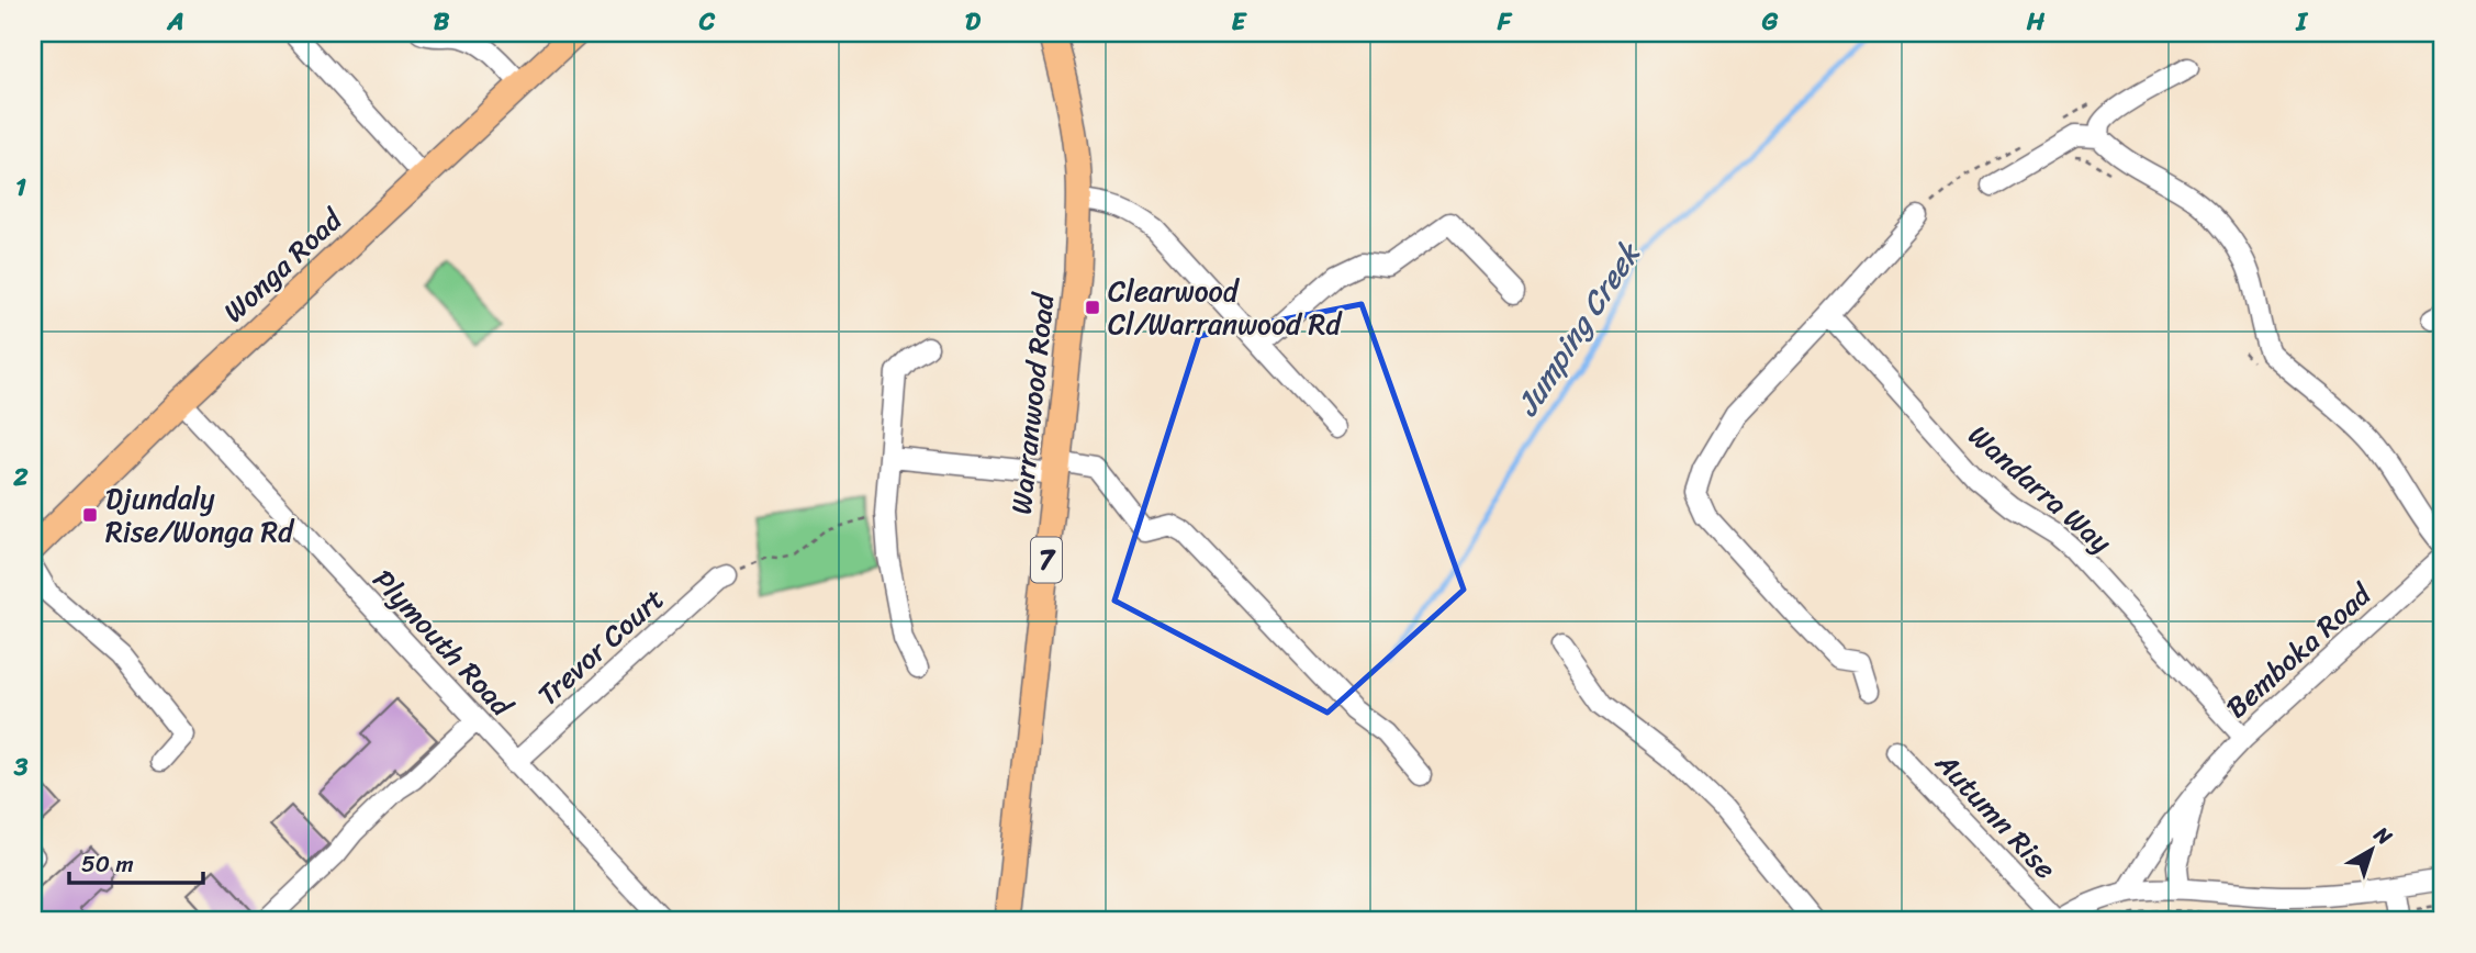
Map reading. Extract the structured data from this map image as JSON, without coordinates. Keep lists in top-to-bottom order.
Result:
{
  "streets": {
    "main road": ["Wonga Road", "Warranwood Road", "7"],
    "street": [
      "Wandarra Way",
      "Plymouth Road",
      "Trevor Court",
      "Bemboka Road",
      "Autumn Rise"
    ]
  },
  "crossings": [
    ["Wonga Road", "Plymouth Road"],
    ["Wandarra Way", "Bemboka Road"],
    ["Plymouth Road", "Trevor Court"]
  ],
  "water": ["Jumping Creek"],
  "places": {
    "transit": ["Clearwood Cl/Warranwood Rd", "Djundaly Rise/Wonga Rd"]
  },
  "scale_bar": "50 m",
  "north": "top right",
  "grid": {
    "columns": [
      "A",
      "B",
      "C",
      "D",
      "E",
      "F",
      "G",
      "H",
      "I"
    ],
    "rows": ["1", "2", "3"]
  }
}
